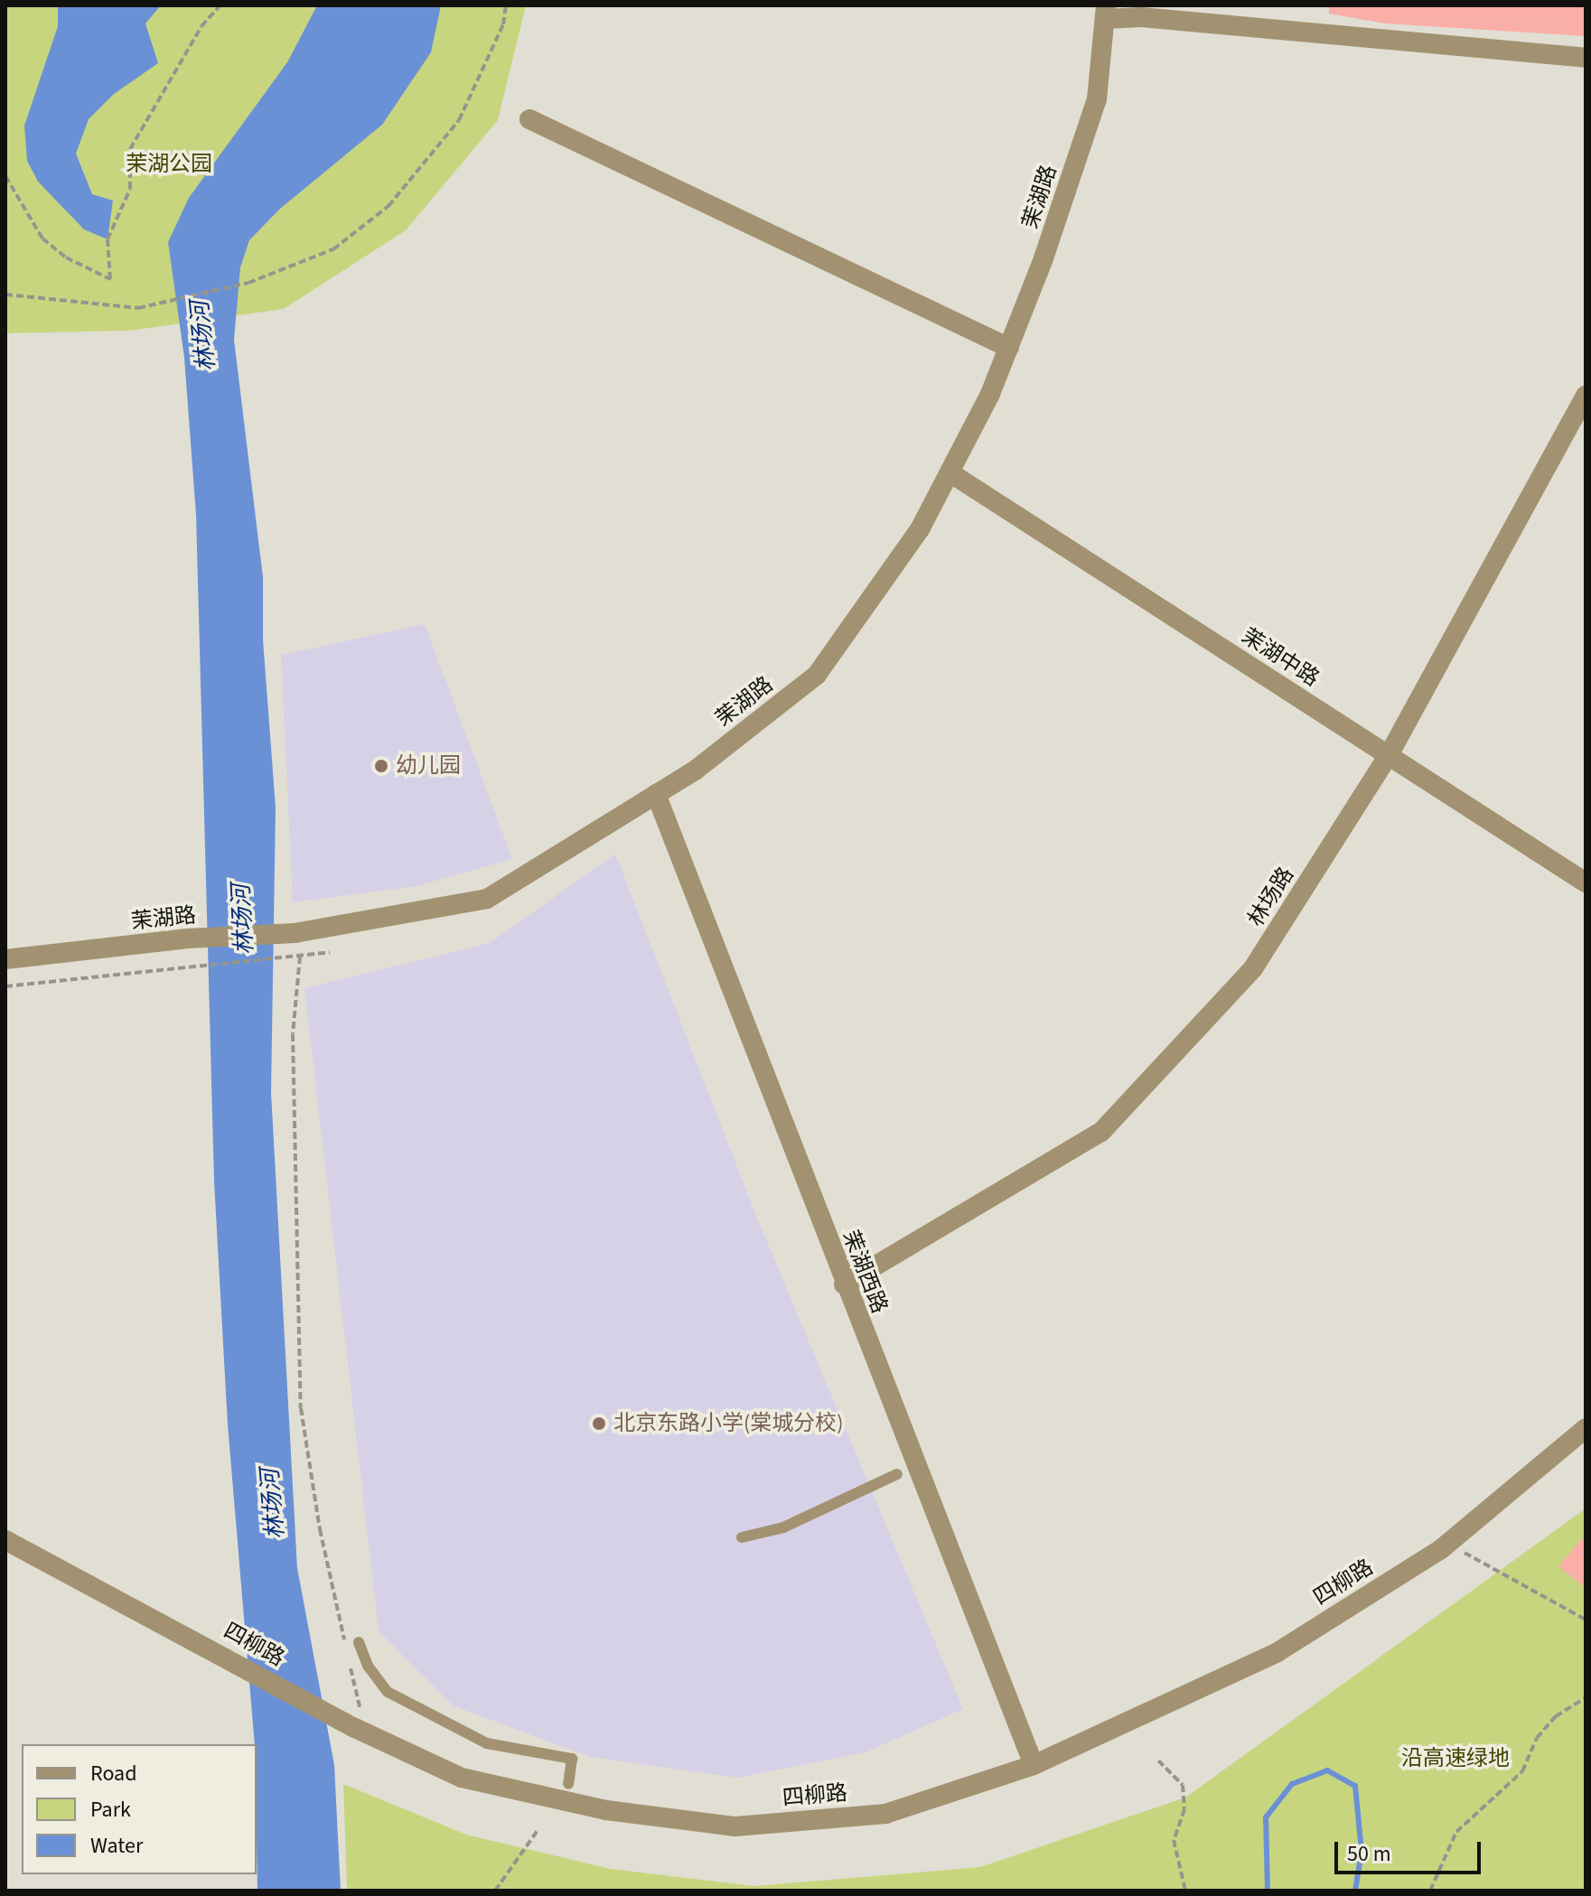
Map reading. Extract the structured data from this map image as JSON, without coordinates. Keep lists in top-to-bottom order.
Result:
{
  "streets": {
    "street": [
      "茉湖路",
      "茉湖中路",
      "林场路",
      "茉湖西路",
      "四柳路"
    ]
  },
  "crossings": [
    ["茉湖路", "茉湖中路"],
    ["茉湖路", "茉湖西路"],
    ["茉湖中路", "林场路"],
    ["林场路", "茉湖西路"],
    ["茉湖西路", "四柳路"]
  ],
  "water": ["林场河"],
  "parks": ["茉湖公园", "沿高速绿地"],
  "places": ["幼儿园", "北京东路小学(棠城分校)"],
  "legend": ["Road", "Park", "Water"],
  "scale_bar": "50 m"
}
